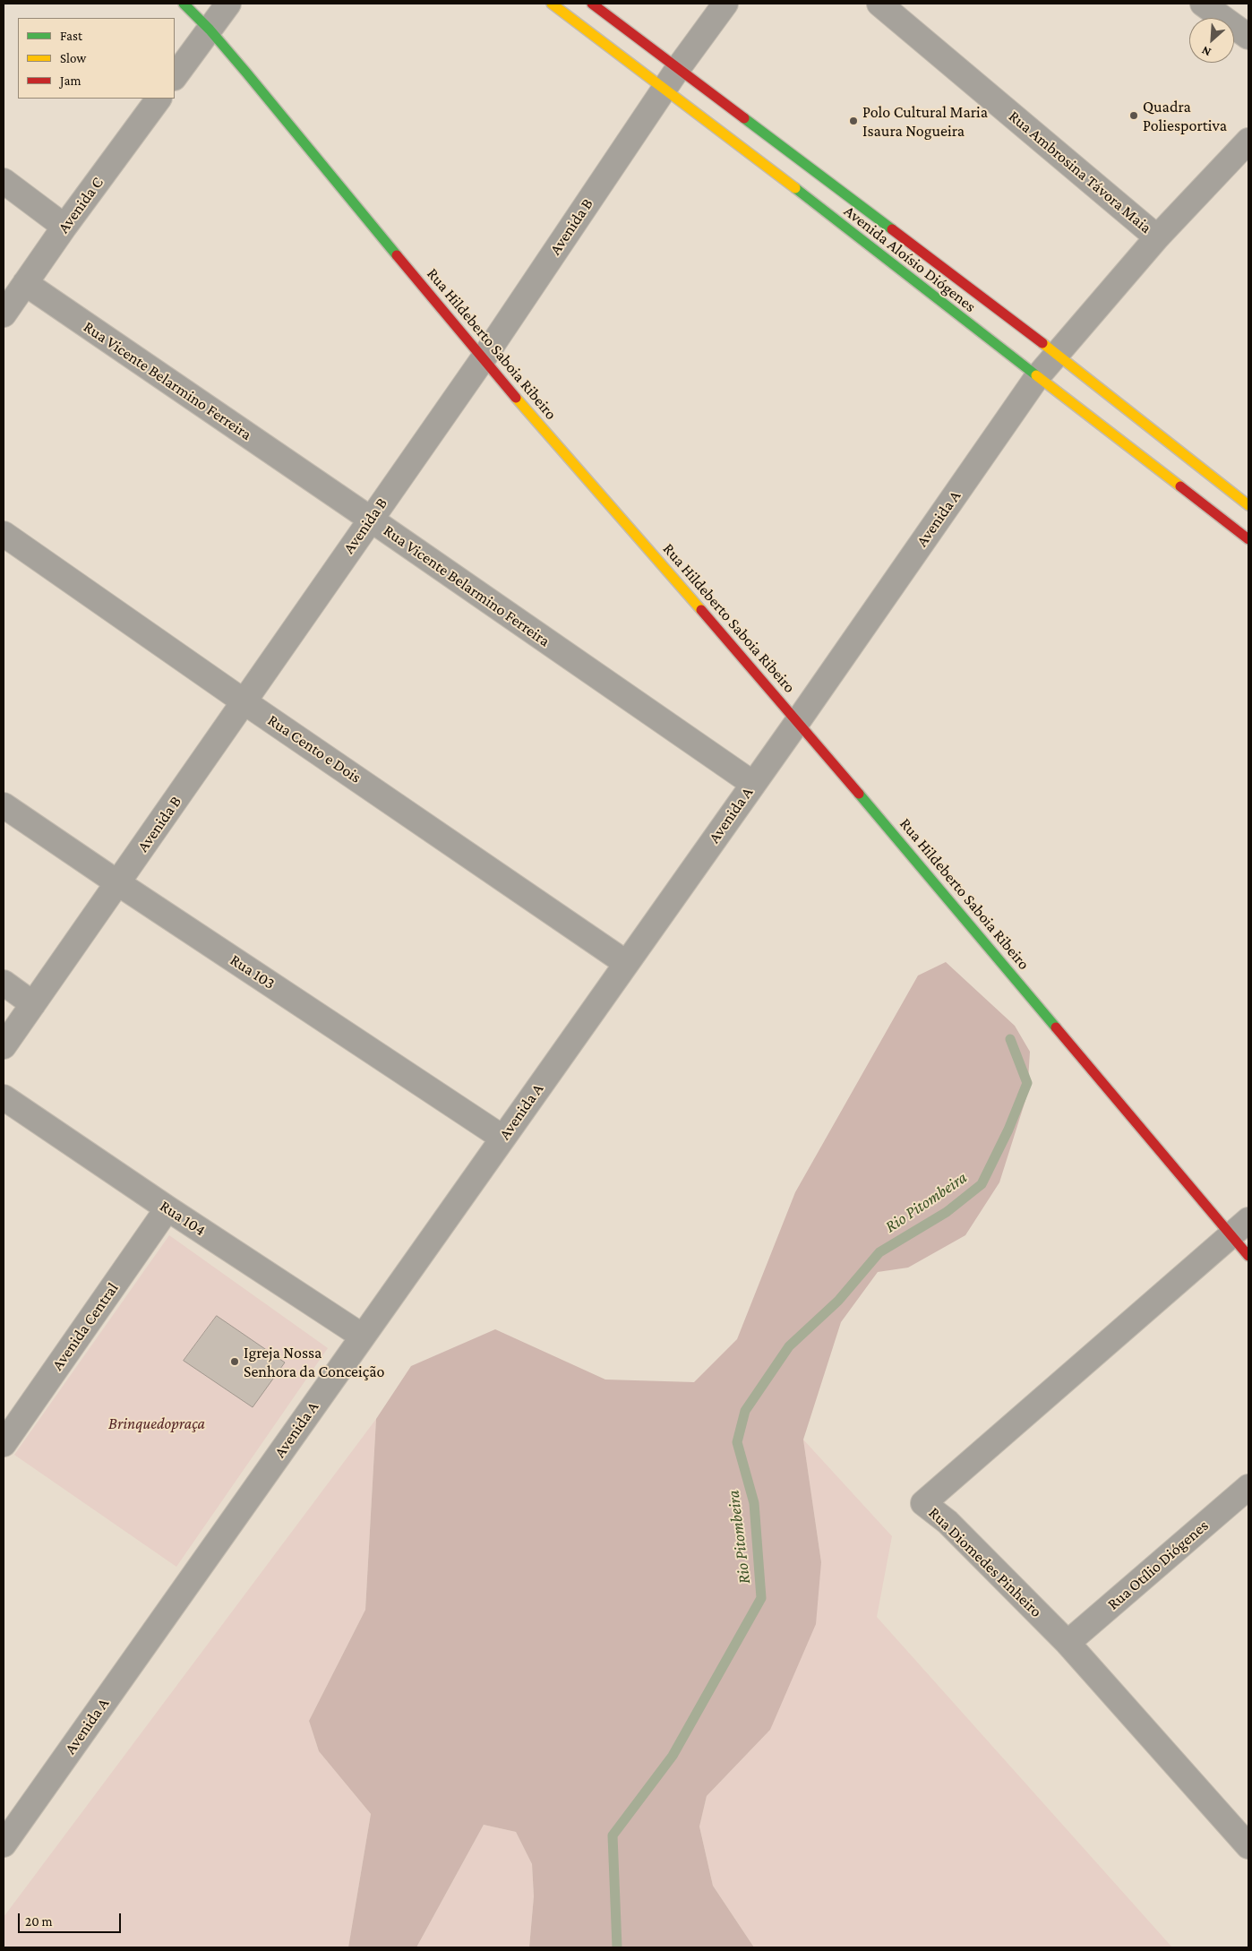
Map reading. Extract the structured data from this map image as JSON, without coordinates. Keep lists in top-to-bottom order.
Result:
{
  "streets": {
    "street": [
      "Rua Ambrosina Távora Maia",
      "Avenida C",
      "Avenida B",
      "Avenida Aloísio Diógenes",
      "Rua Hildeberto Saboia Ribeiro",
      "Rua Vicente Belarmino Ferreira",
      "Avenida A",
      "Rua Cento e Dois",
      "Rua 103",
      "Rua 104",
      "Avenida Central",
      "Rua Diomedes Pinheiro",
      "Rua Otílio Diógenes"
    ]
  },
  "crossings": [
    ["Rua Ambrosina Távora Maia", "Avenida A"],
    ["Avenida C", "Rua Vicente Belarmino Ferreira"],
    ["Avenida B", "Avenida Aloísio Diógenes"],
    ["Avenida B", "Rua Hildeberto Saboia Ribeiro"],
    ["Avenida B", "Rua Vicente Belarmino Ferreira"],
    ["Avenida B", "Rua Cento e Dois"],
    ["Avenida B", "Rua 103"],
    ["Avenida Aloísio Diógenes", "Avenida A"],
    ["Rua Hildeberto Saboia Ribeiro", "Avenida A"],
    ["Rua Hildeberto Saboia Ribeiro", "Rua Diomedes Pinheiro"],
    ["Rua Vicente Belarmino Ferreira", "Avenida A"],
    ["Avenida A", "Rua Cento e Dois"],
    ["Avenida A", "Rua 103"],
    ["Avenida A", "Rua 104"],
    ["Rua 104", "Avenida Central"],
    ["Rua Diomedes Pinheiro", "Rua Otílio Diógenes"]
  ],
  "water": ["Rio Pitombeira"],
  "parks": ["Brinquedopraça"],
  "places": ["Quadra Poliesportiva", "Polo Cultural Maria Isaura Nogueira", "Igreja Nossa Senhora da Conceição"],
  "legend": ["Fast", "Slow", "Jam"],
  "scale_bar": "20 m",
  "north": "bottom left"
}
